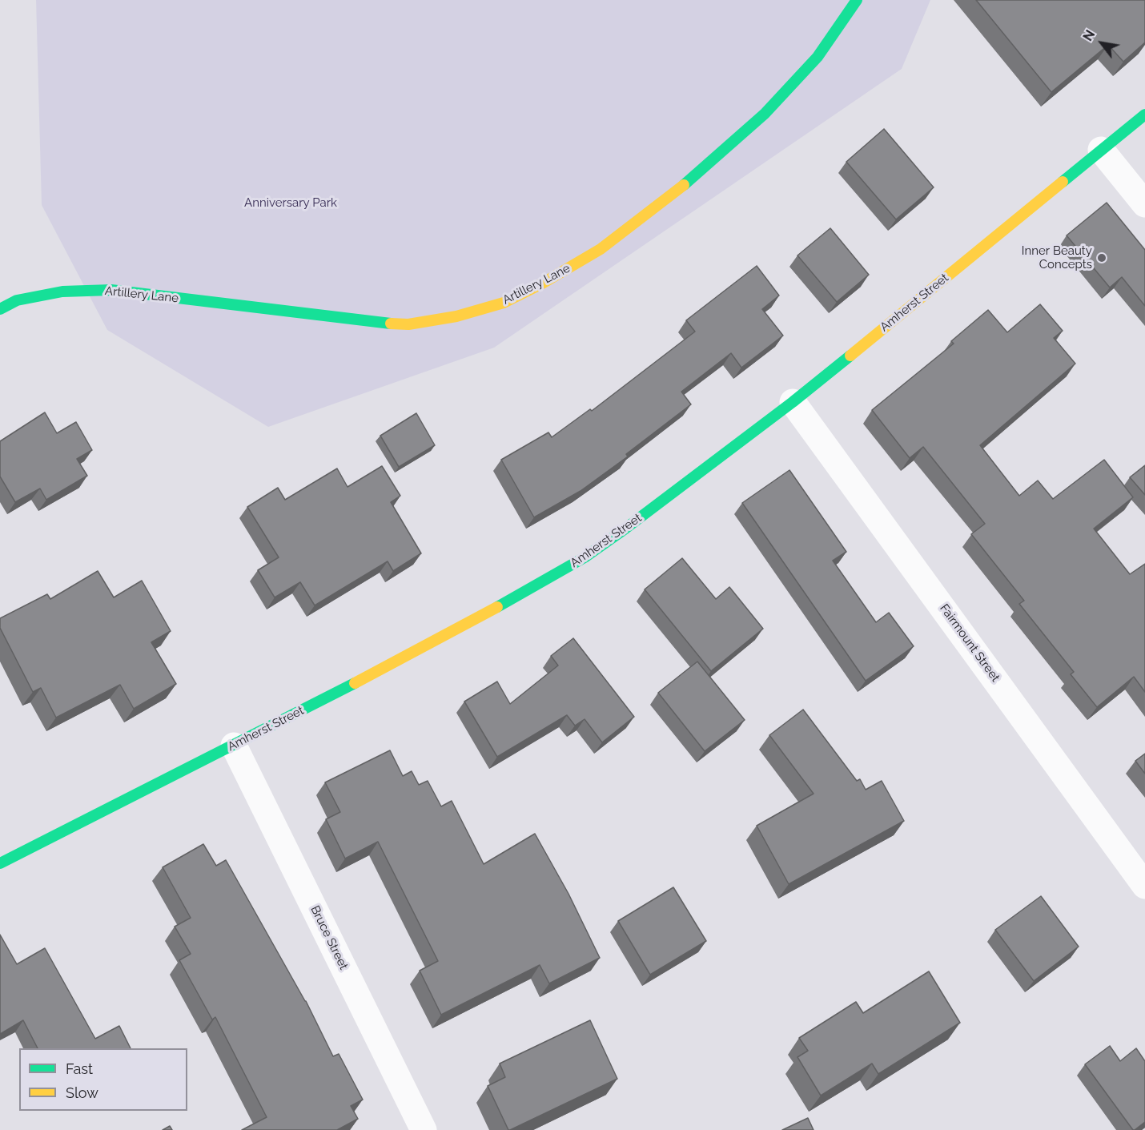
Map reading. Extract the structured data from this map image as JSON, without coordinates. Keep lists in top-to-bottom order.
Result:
{
  "streets": {
    "main road": ["Artillery Lane", "Amherst Street"],
    "street": ["Fairmount Street", "Bruce Street"]
  },
  "crossings": [
    ["Amherst Street", "Fairmount Street"],
    ["Amherst Street", "Bruce Street"]
  ],
  "parks": ["Anniversary Park"],
  "places": ["Inner Beauty Concepts"],
  "legend": ["Fast", "Slow"],
  "north": "top left"
}
